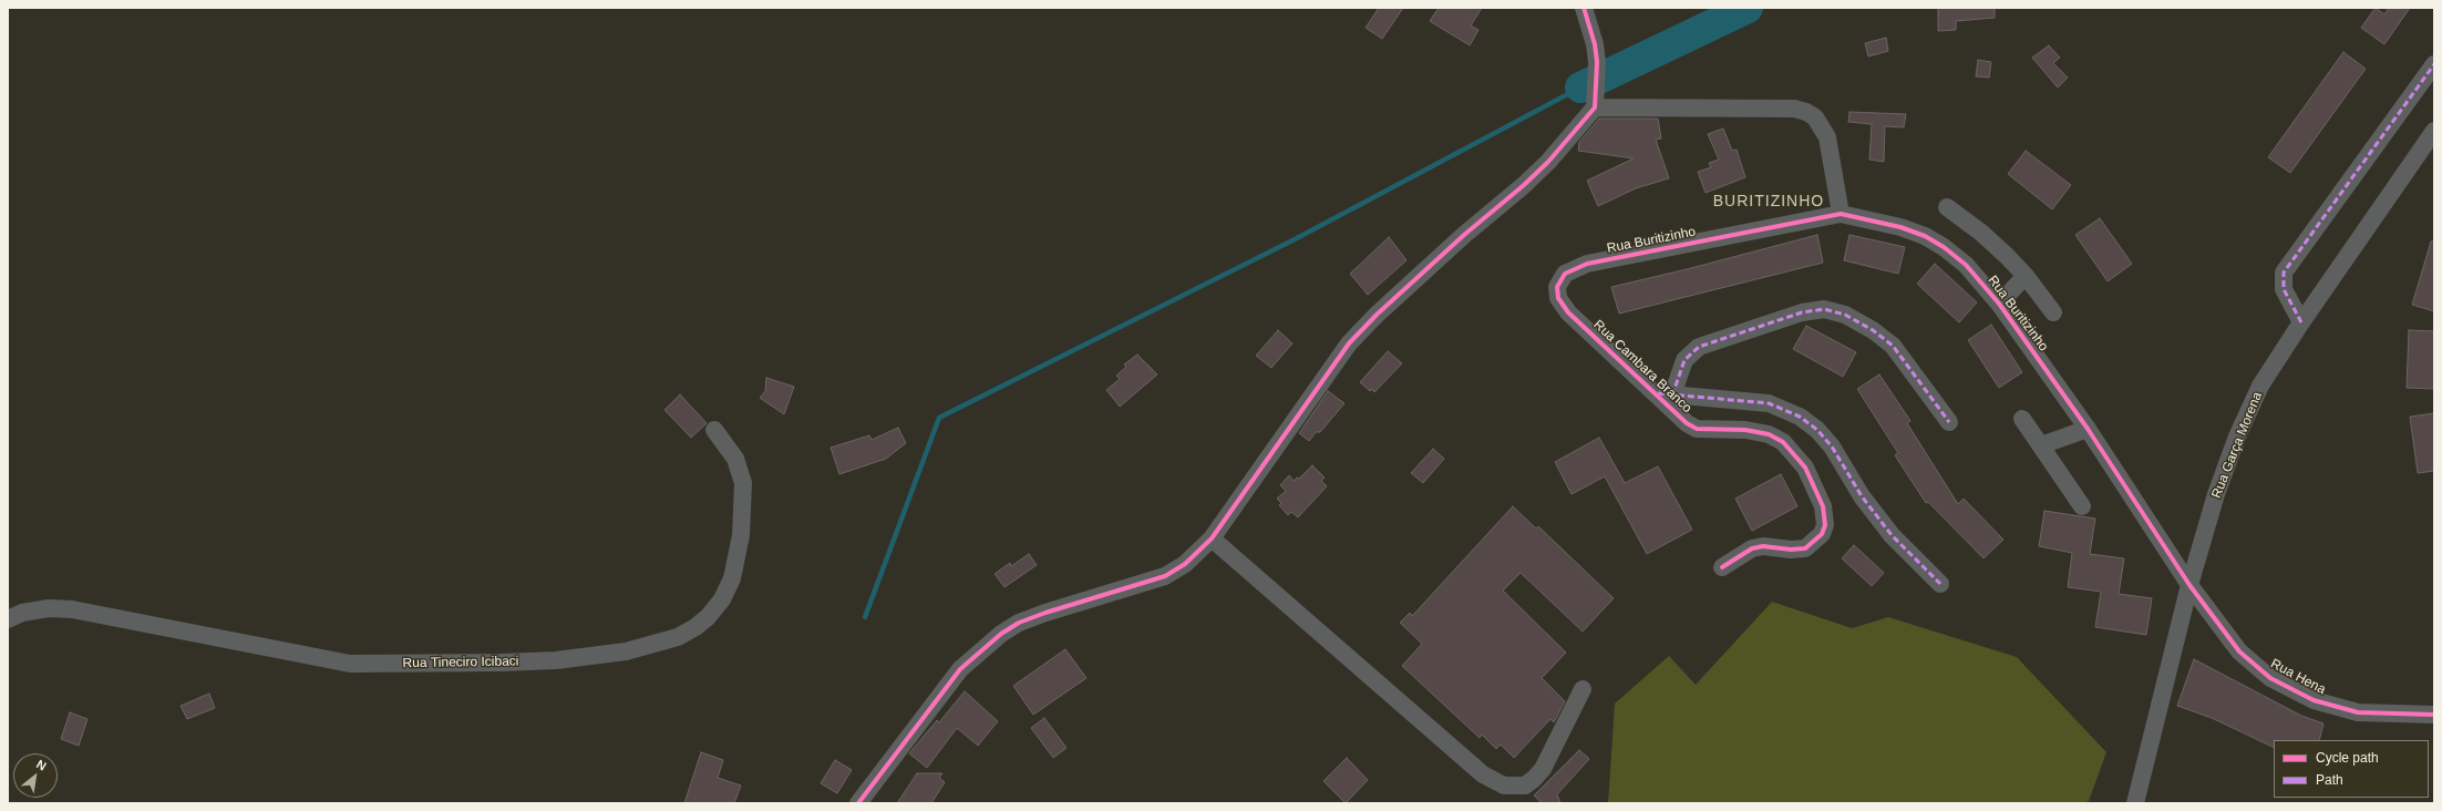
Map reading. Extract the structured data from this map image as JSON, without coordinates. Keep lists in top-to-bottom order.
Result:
{
  "streets": {
    "street": [
      "Rua Buritizinho",
      "Rua Cambara Branco",
      "Rua Garça Morena",
      "Rua Tineciro Icibaci",
      "Rua Hena"
    ]
  },
  "crossings": [
    ["Rua Buritizinho", "Rua Cambara Branco"],
    ["Rua Buritizinho", "Rua Garça Morena"],
    ["Rua Buritizinho", "Rua Hena"],
    ["Rua Garça Morena", "Rua Hena"]
  ],
  "districts": ["BURITIZINHO"],
  "legend": ["Cycle path", "Path"],
  "north": "top right"
}
